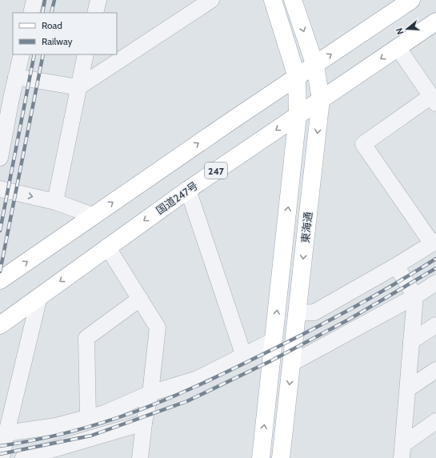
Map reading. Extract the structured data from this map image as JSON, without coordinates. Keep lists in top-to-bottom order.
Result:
{
  "streets": {
    "main road": ["247", "国道247号", "東海通"]
  },
  "crossings": [
    ["国道247号", "東海通"]
  ],
  "legend": ["Road", "Railway"],
  "north": "left"
}
